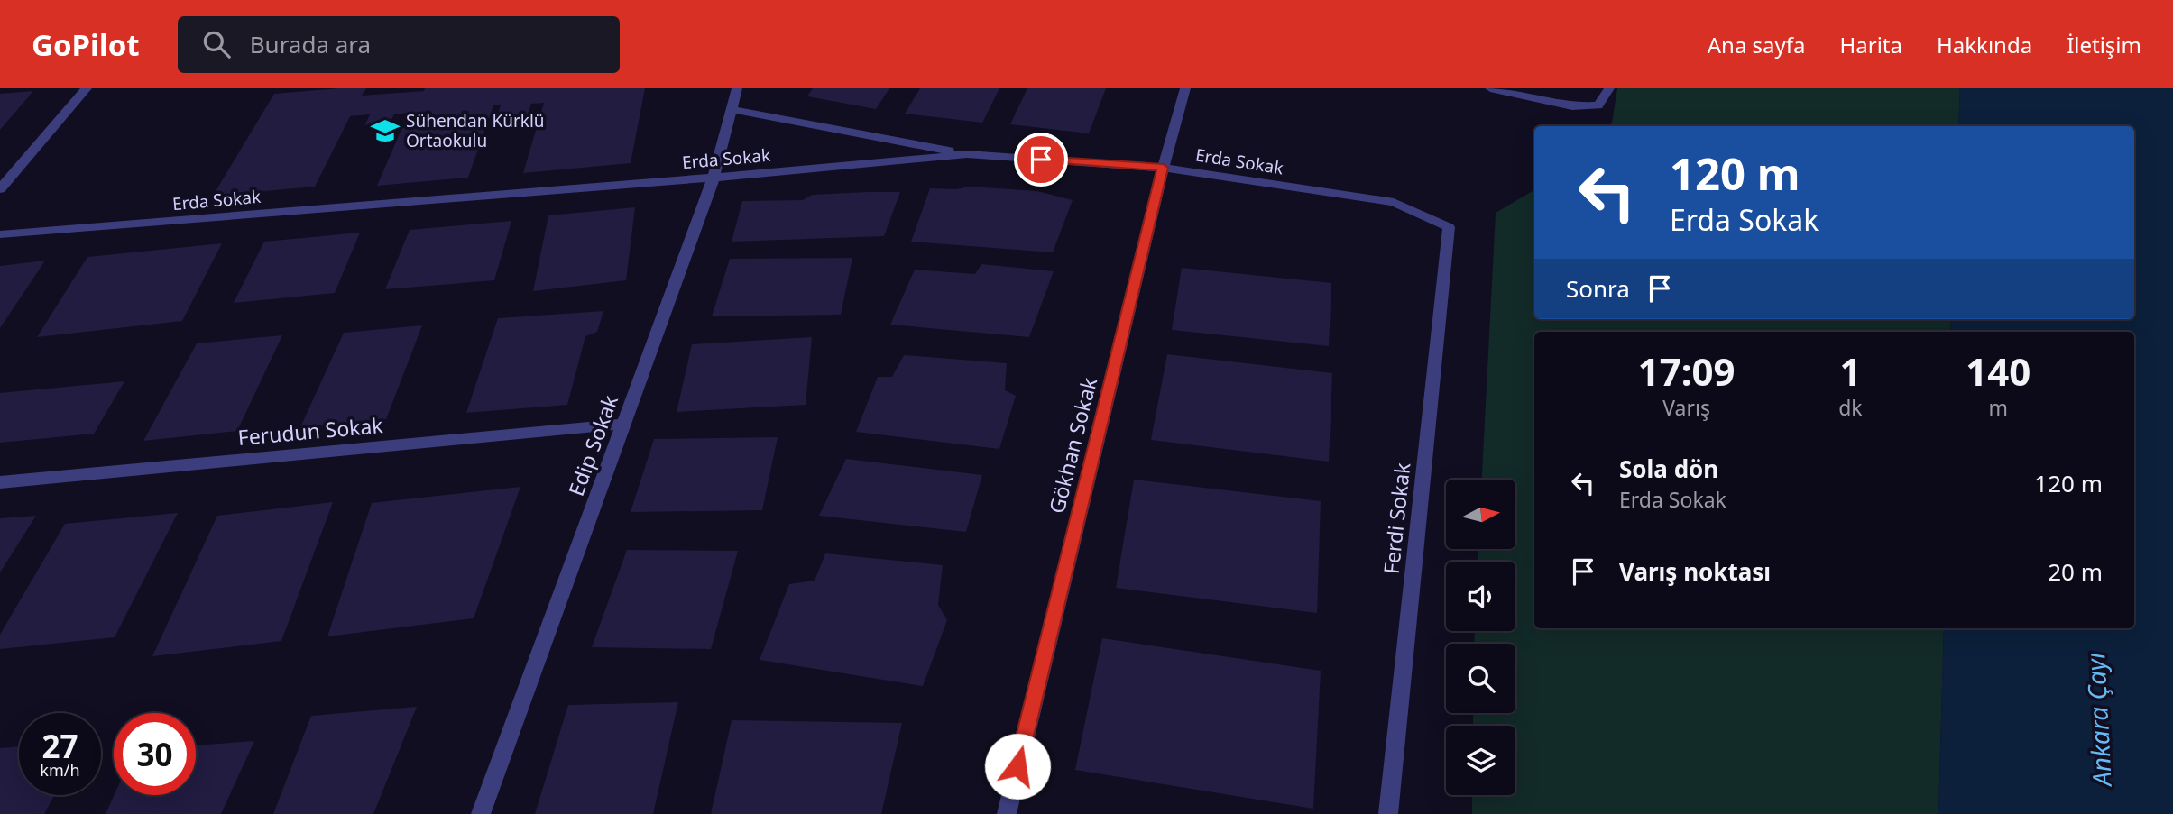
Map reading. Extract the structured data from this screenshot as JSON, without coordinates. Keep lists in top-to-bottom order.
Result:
{
  "streets": {
    "street": [
      "Erda Sokak",
      "Ferudun Sokak",
      "Edip Sokak",
      "Gökhan Sokak",
      "Ferdi Sokak"
    ]
  },
  "crossings": [
    ["Erda Sokak", "Edip Sokak"],
    ["Erda Sokak", "Gökhan Sokak"],
    ["Erda Sokak", "Ferdi Sokak"],
    ["Ferudun Sokak", "Edip Sokak"]
  ],
  "water": ["Ankara Çayı"],
  "places": {
    "school or university": ["Sühendan Kürklü Ortaokulu"]
  },
  "north": "right",
  "page": {
    "header": "GoPilot",
    "search": "Burada ara",
    "nav": [
      "Ana sayfa",
      "Harita",
      "Hakkında",
      "İletişim"
    ],
    "turn": ["120 m", "Erda Sokak"],
    "then": "Sonra",
    "eta": [
      "17:09",
      "Varış",
      "1",
      "dk",
      "140",
      "m"
    ],
    "list": [
      {
        "name": "Sola dön",
        "note": "Erda Sokak",
        "value": "120 m"
      },
      {
        "name": "Varış noktası",
        "value": "20 m"
      }
    ],
    "speed": "27 km/h",
    "limit": "30"
  }
}
